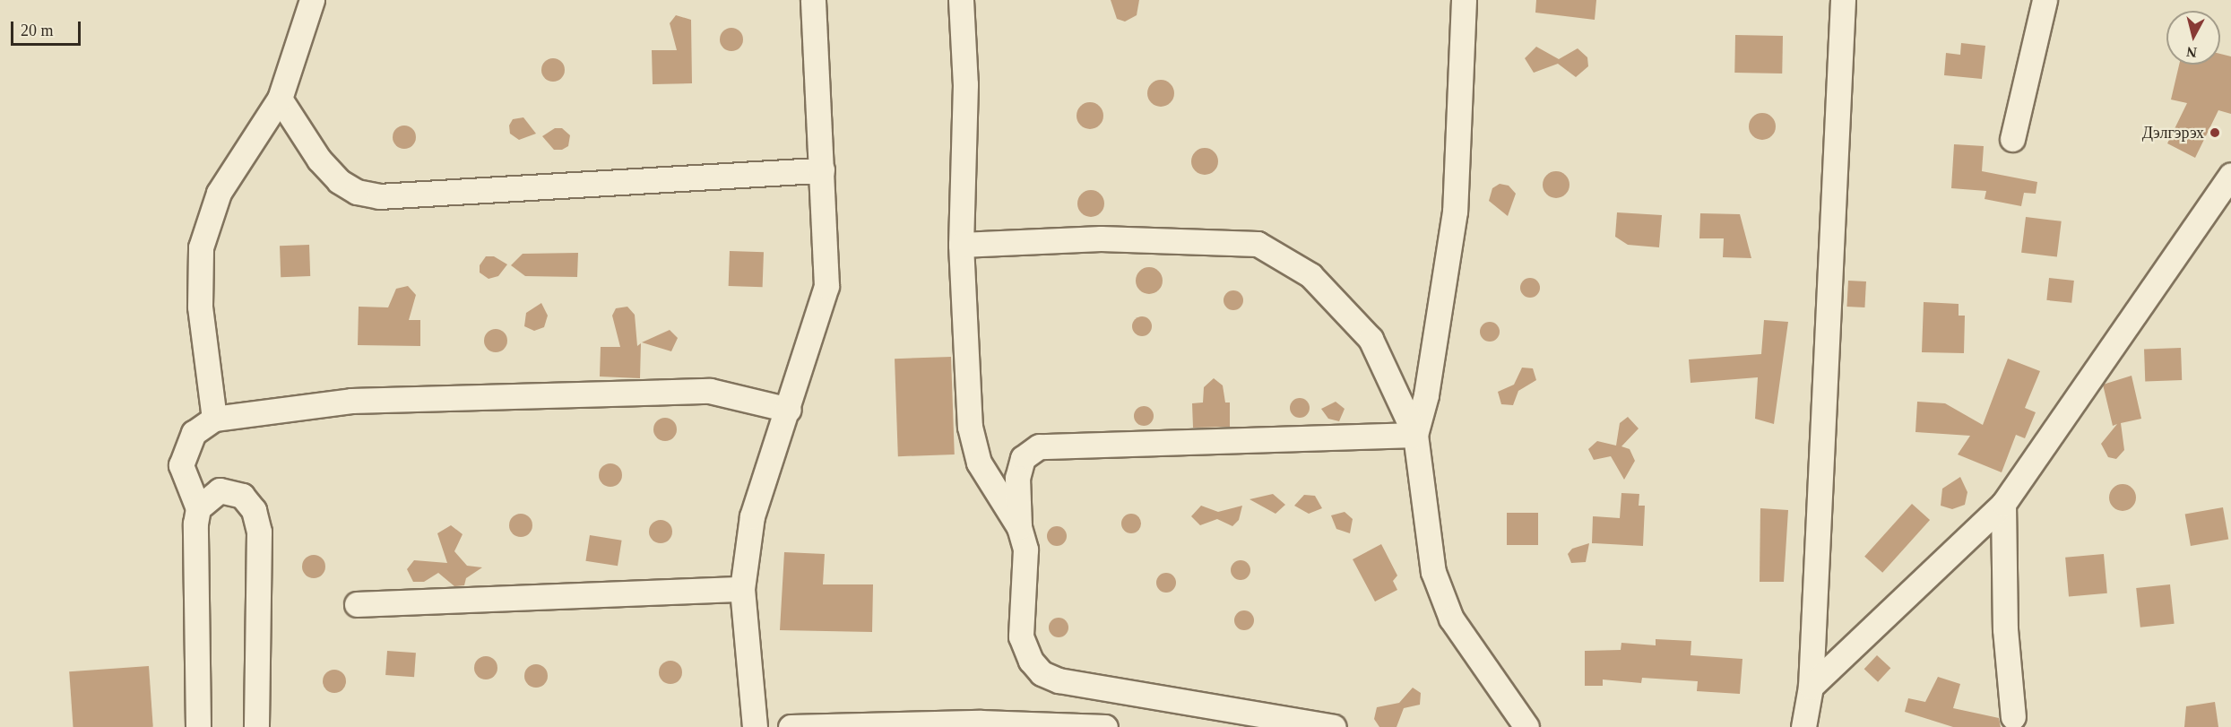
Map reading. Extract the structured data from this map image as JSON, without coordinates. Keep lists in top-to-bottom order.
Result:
{
  "places": ["Дэлгэрэх"],
  "scale_bar": "20 m",
  "north": "bottom"
}
